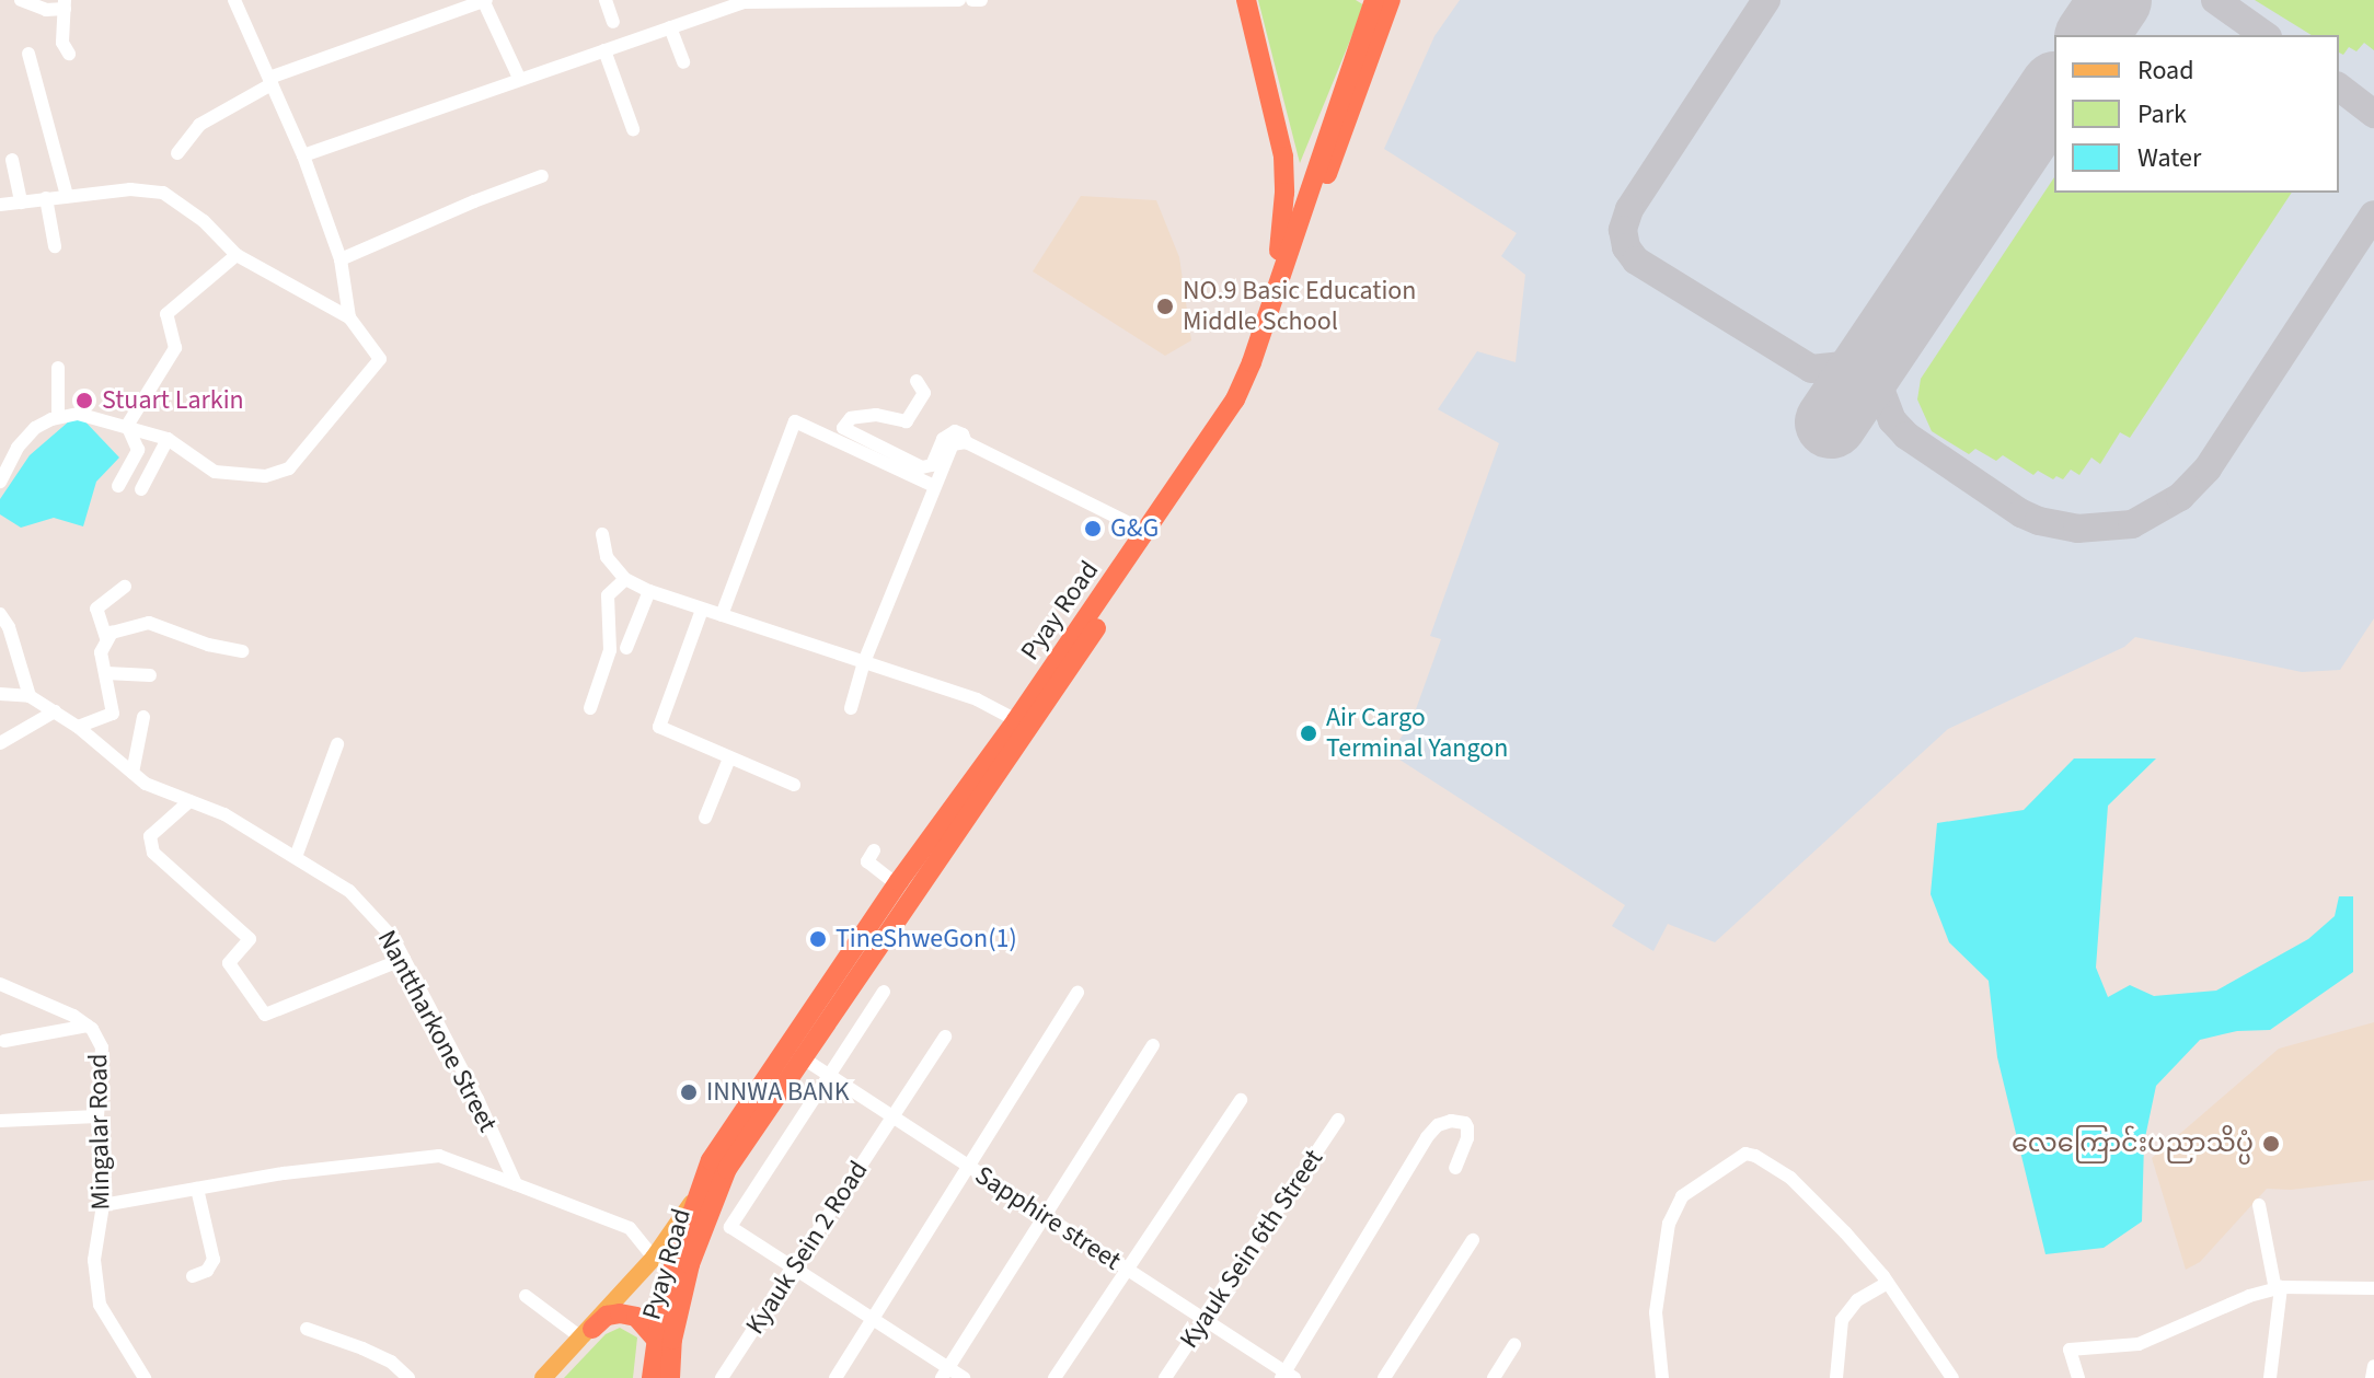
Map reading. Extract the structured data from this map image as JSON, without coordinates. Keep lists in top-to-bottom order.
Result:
{
  "streets": {
    "highway": ["Pyay Road"],
    "street": [
      "Nanttharkone Street",
      "Mingalar Road",
      "Sapphire street",
      "Kyauk Sein 2 Road",
      "Kyauk Sein 6th Street"
    ]
  },
  "crossings": [
    ["Pyay Road", "Sapphire street"],
    ["Sapphire street", "Kyauk Sein 2 Road"],
    ["Sapphire street", "Kyauk Sein 6th Street"]
  ],
  "places": [
    "NO.9 Basic Education Middle School",
    "Stuart Larkin",
    "G&G",
    "Air Cargo Terminal Yangon",
    "TineShweGon(1)",
    "INNWA BANK",
    "လေကြောင်းပညာသိပ္ပံ"
  ],
  "legend": ["Road", "Park", "Water"]
}
